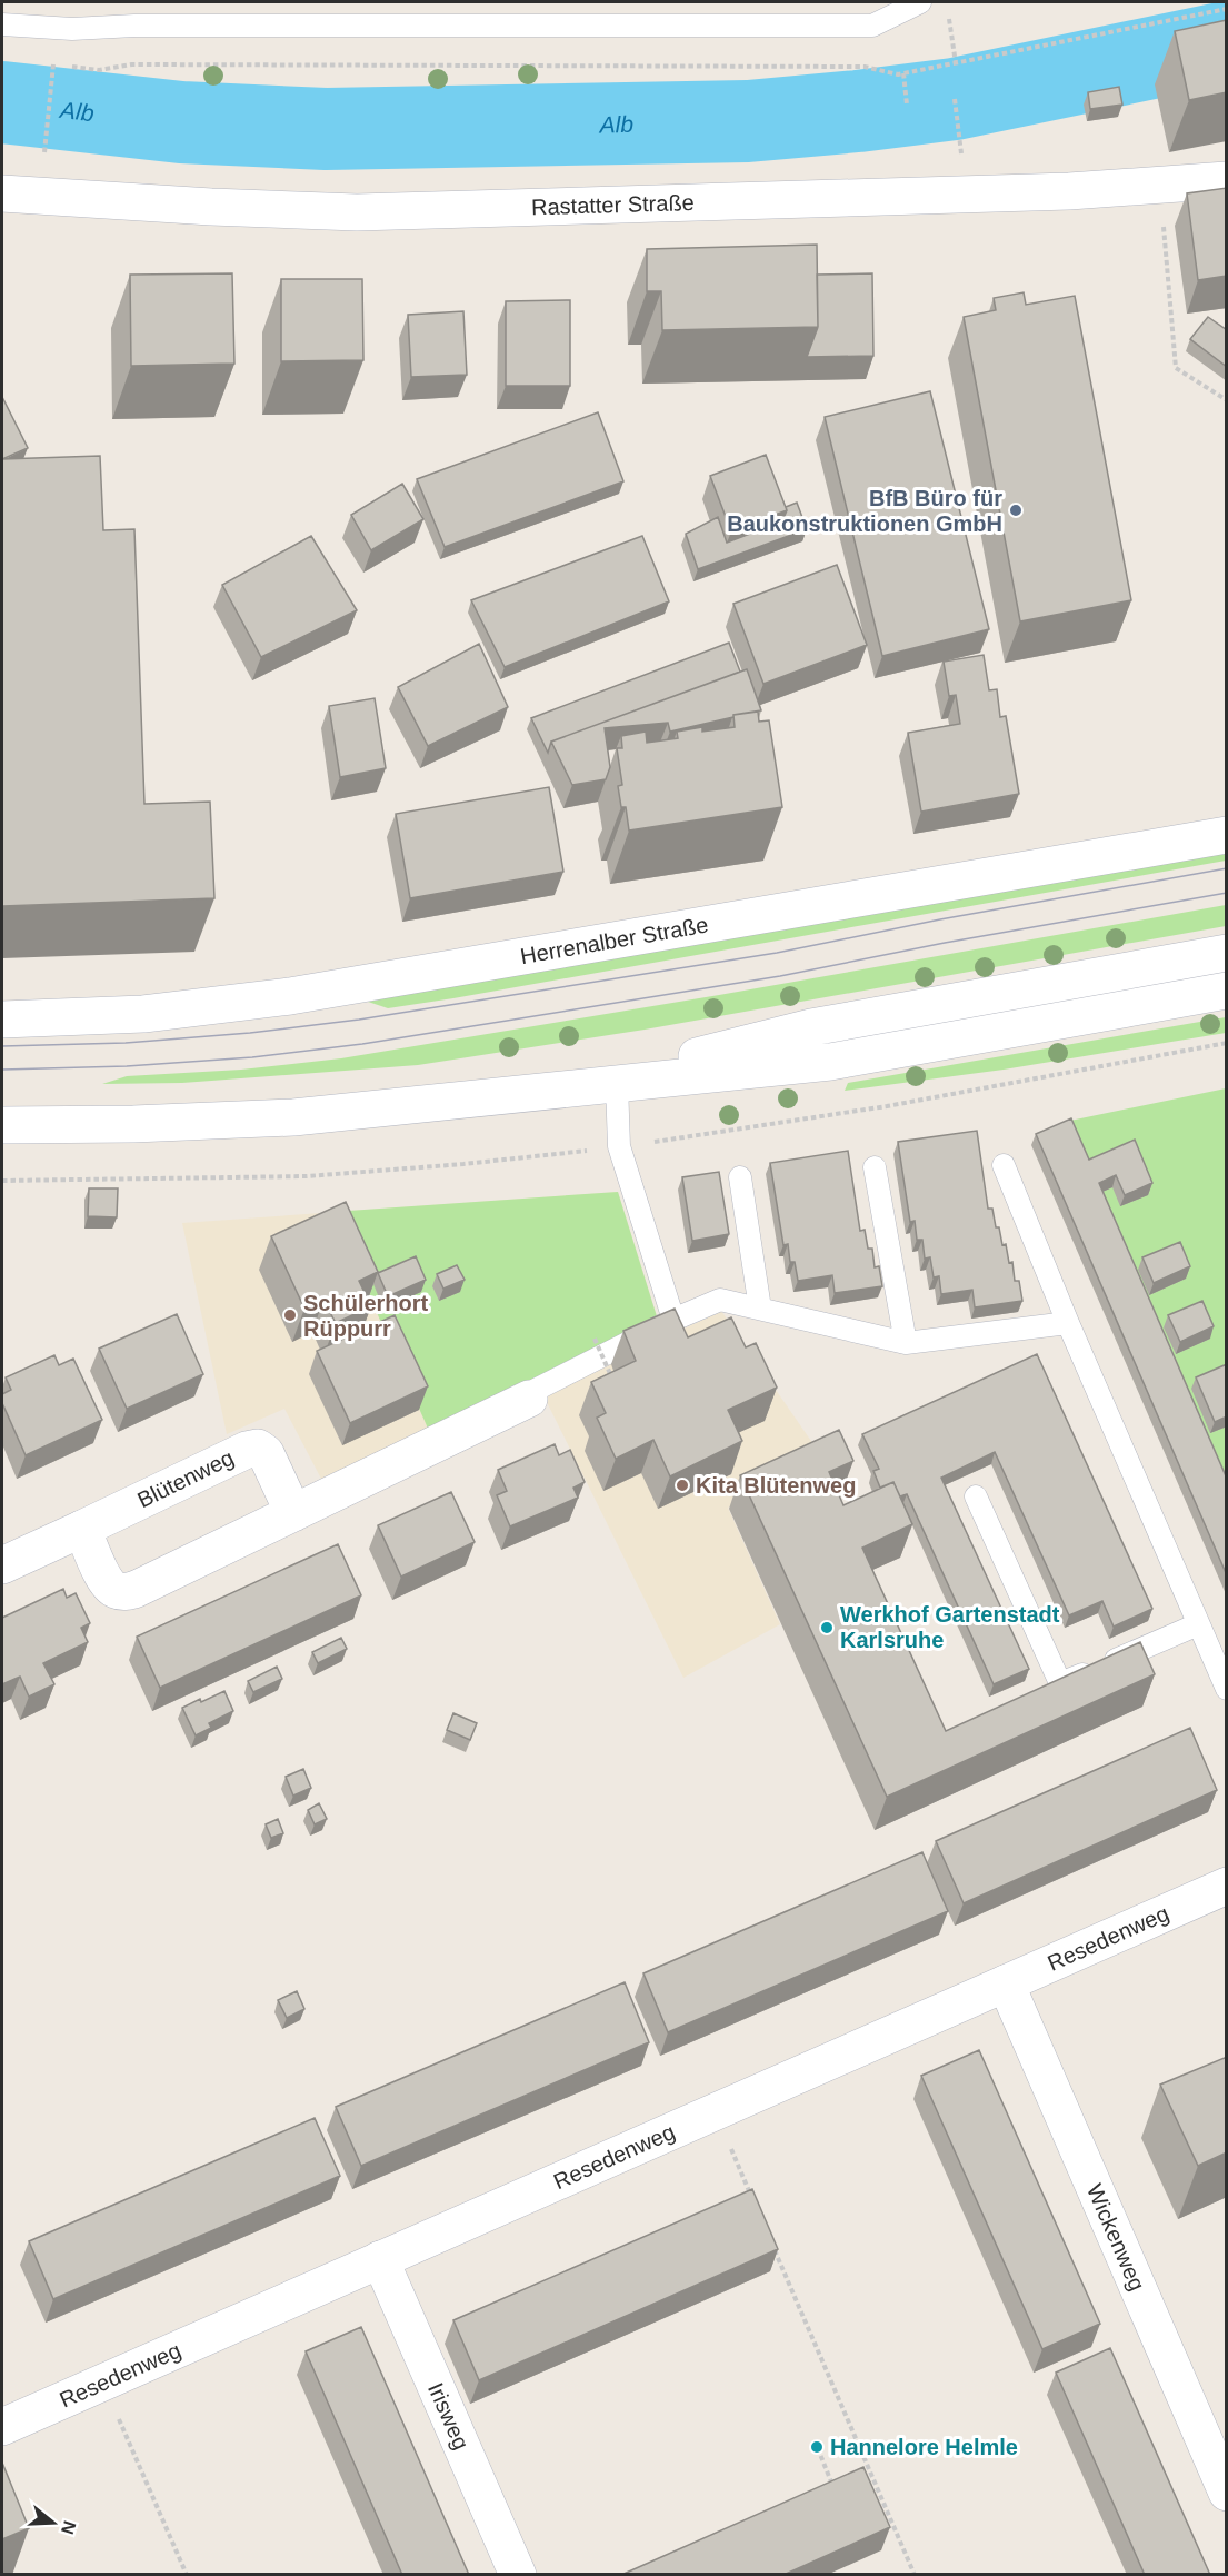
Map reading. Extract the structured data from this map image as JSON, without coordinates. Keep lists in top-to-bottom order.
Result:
{
  "streets": {
    "street": [
      "Rastatter Straße",
      "Herrenalber Straße",
      "Blütenweg",
      "Resedenweg",
      "Wickenweg",
      "Irisweg"
    ]
  },
  "crossings": [
    ["Resedenweg", "Wickenweg"],
    ["Resedenweg", "Irisweg"]
  ],
  "water": ["Alb"],
  "places": [
    "BfB Büro für Baukonstruktionen GmbH",
    "Schülerhort Rüppurr",
    "Kita Blütenweg",
    "Werkhof Gartenstadt Karlsruhe",
    "Hannelore Helmle"
  ],
  "north": "right"
}
